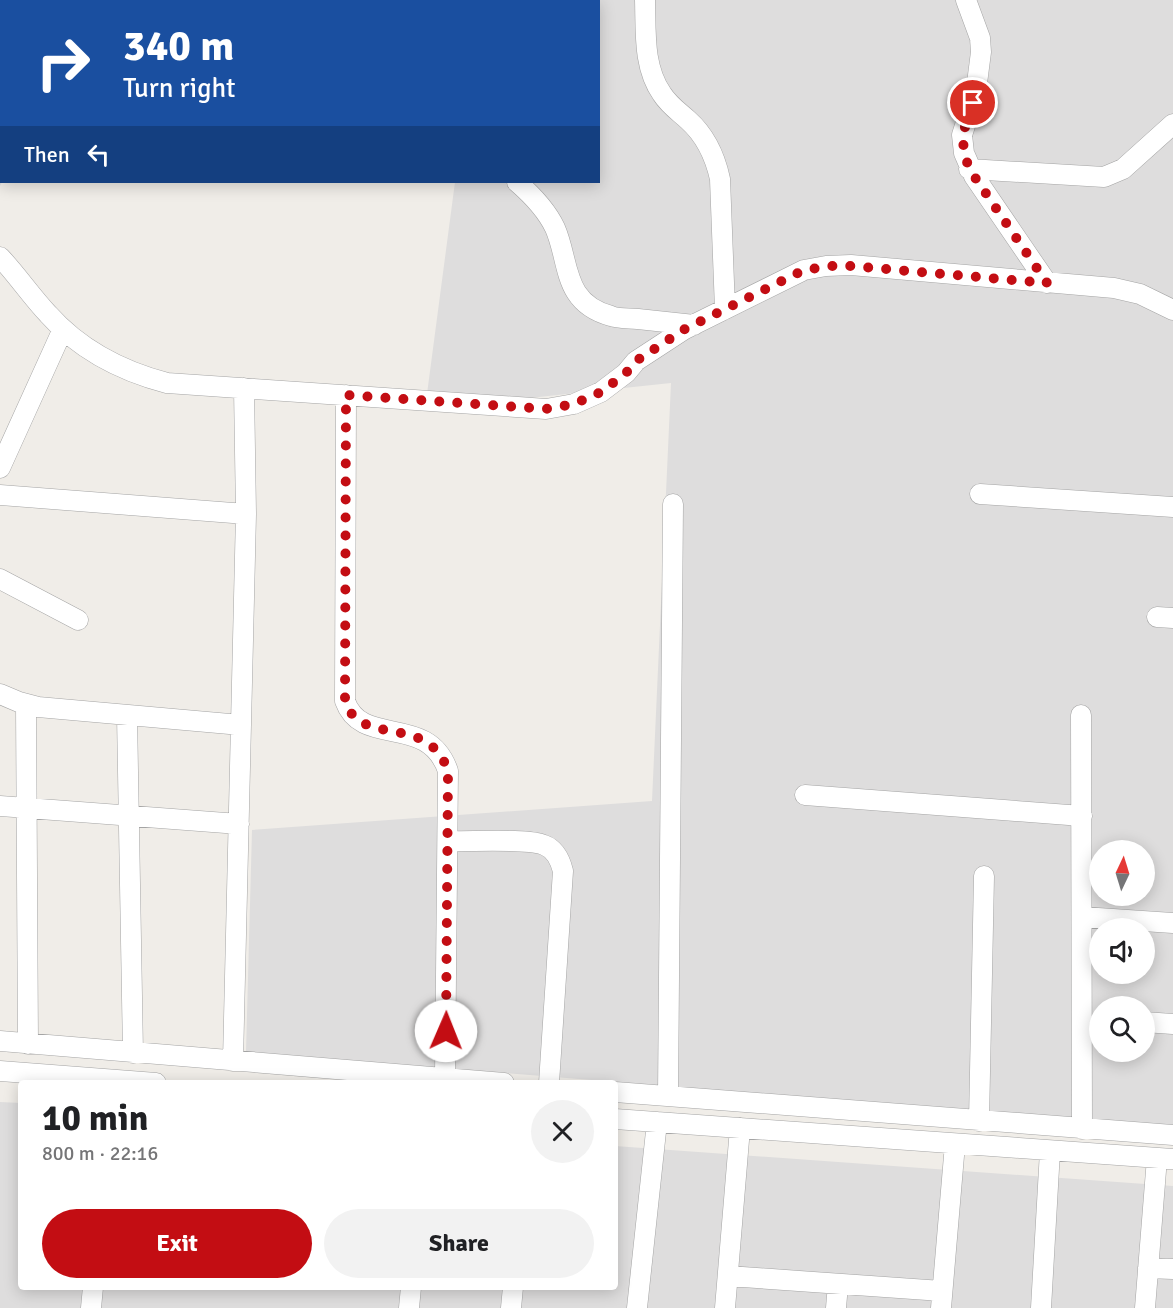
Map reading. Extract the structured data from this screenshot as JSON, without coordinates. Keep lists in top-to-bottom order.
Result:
{
  "north": "top",
  "page": {
    "turn": ["340 m", "Turn right"],
    "then": "Then",
    "heading": ["10 min", "800 m · 22:16"],
    "buttons": ["Exit", "Share"]
  }
}
